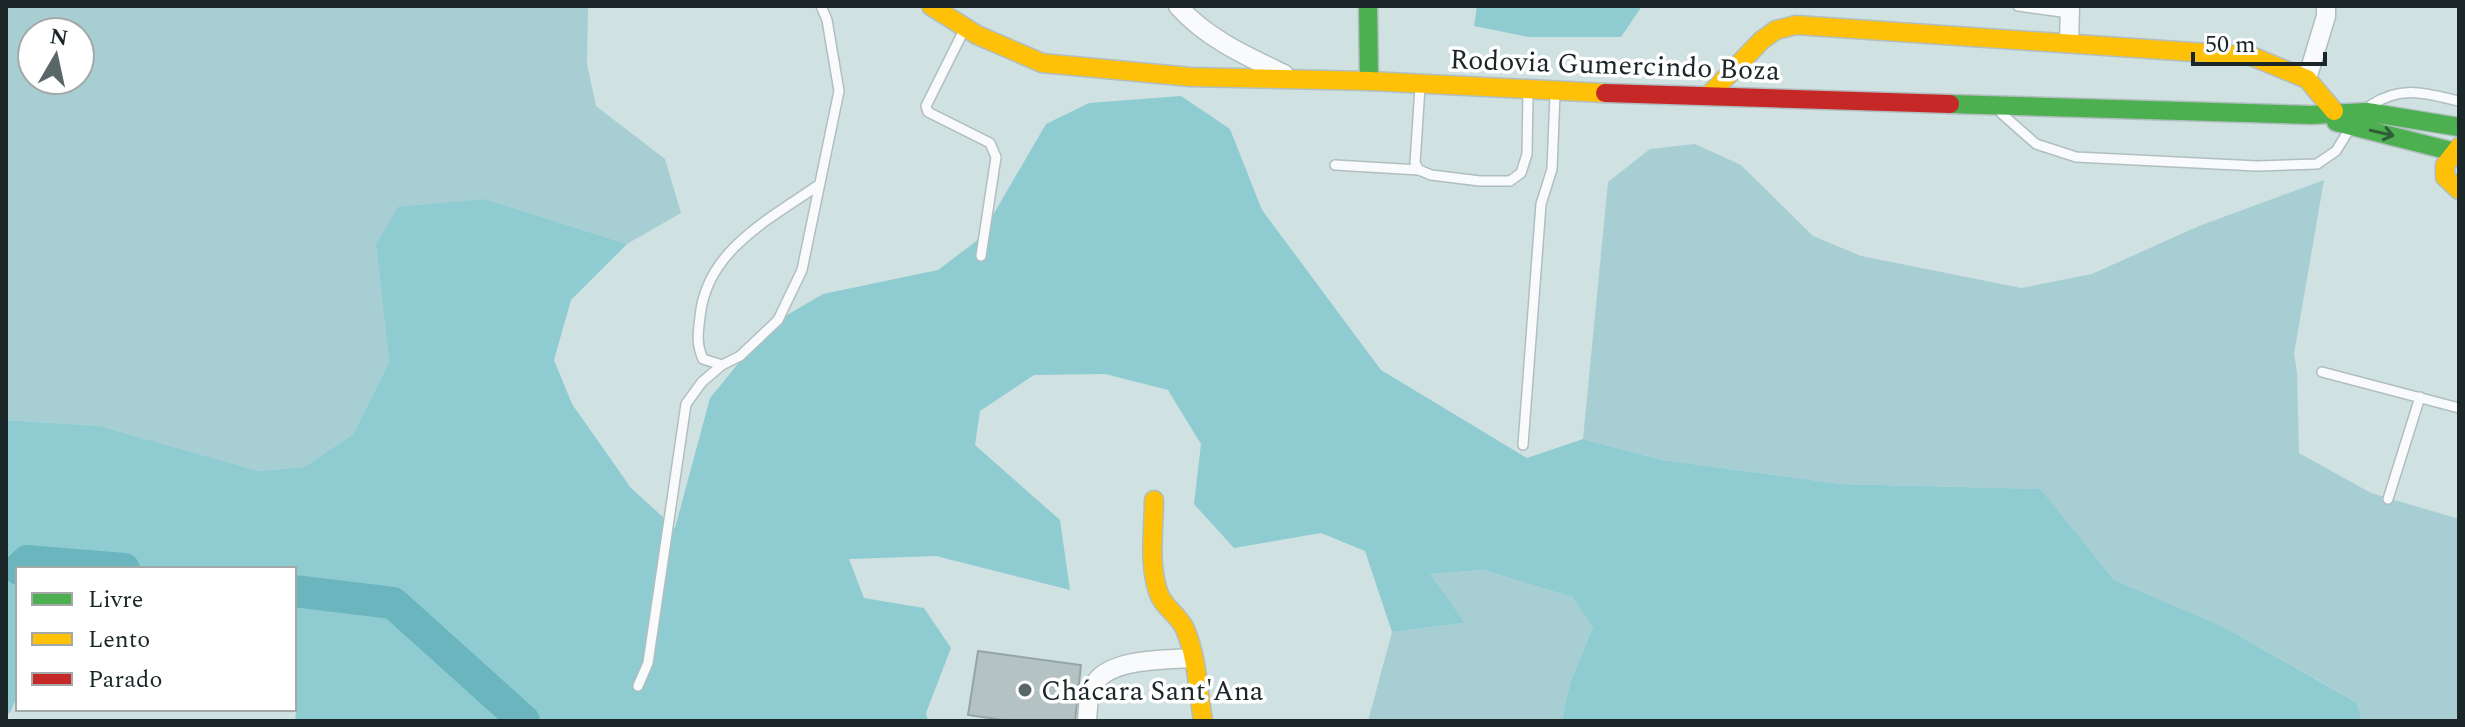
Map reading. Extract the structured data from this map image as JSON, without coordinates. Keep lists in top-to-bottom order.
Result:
{
  "streets": {
    "main road": ["Rodovia Gumercindo Boza"]
  },
  "places": ["Chácara Sant'Ana"],
  "legend": ["Livre", "Lento", "Parado"],
  "scale_bar": "50 m",
  "north": "top"
}
